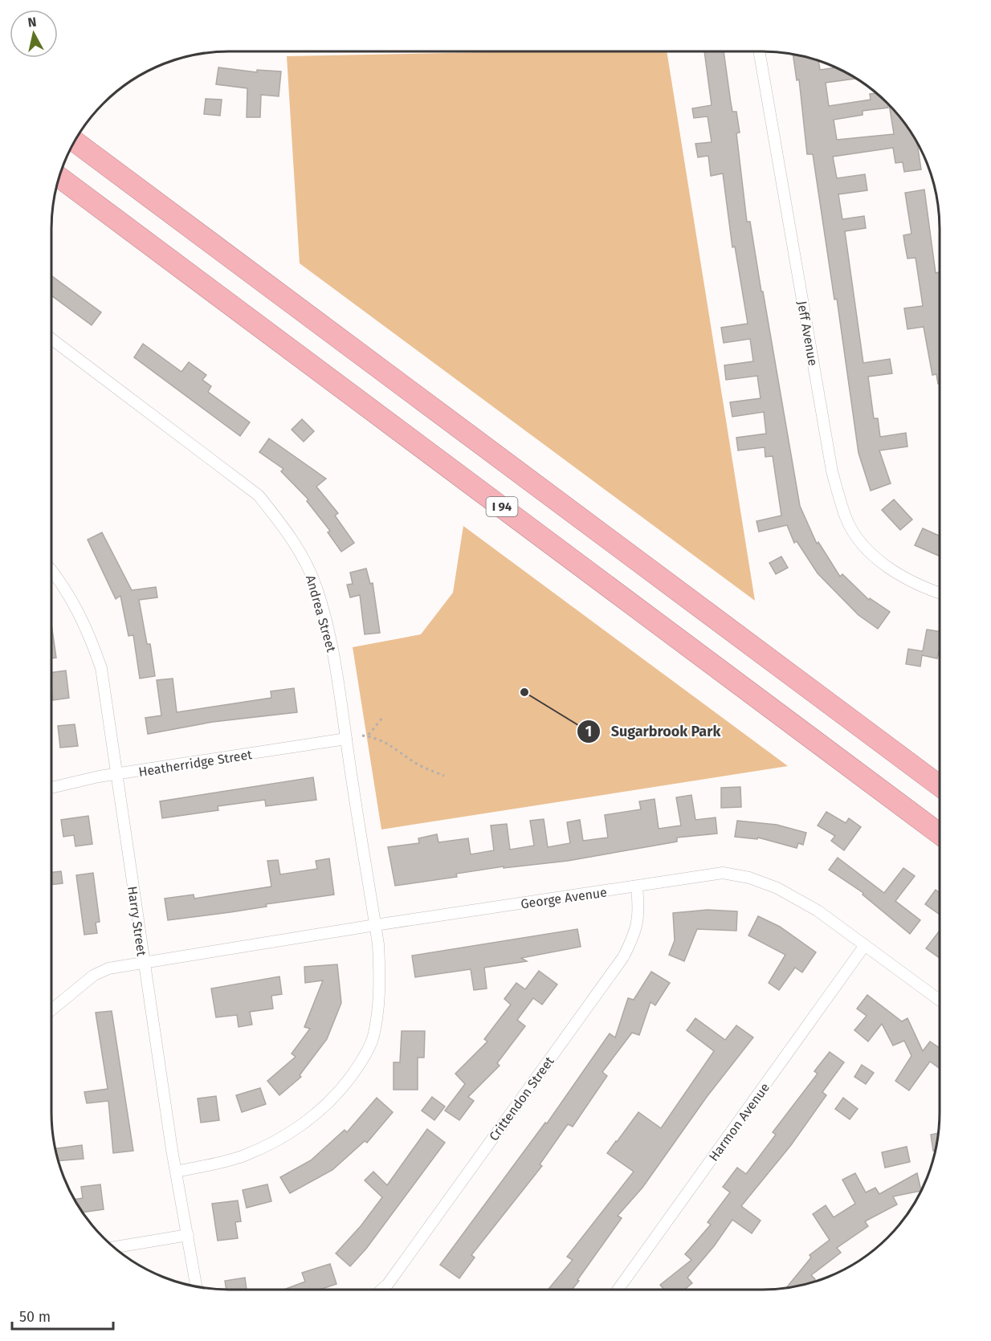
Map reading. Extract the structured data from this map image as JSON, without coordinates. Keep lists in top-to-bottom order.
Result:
{
  "streets": {
    "highway": ["I 94"],
    "street": [
      "Jeff Avenue",
      "Andrea Street",
      "Heatherridge Street",
      "George Avenue",
      "Harry Street",
      "Crittendon Street",
      "Harmon Avenue"
    ]
  },
  "crossings": [
    ["Andrea Street", "Heatherridge Street"],
    ["Andrea Street", "George Avenue"],
    ["Andrea Street", "Harry Street"],
    ["Heatherridge Street", "Harry Street"],
    ["George Avenue", "Harry Street"],
    ["George Avenue", "Crittendon Street"],
    ["George Avenue", "Harmon Avenue"]
  ],
  "places": ["Sugarbrook Park"],
  "scale_bar": "50 m",
  "north": "top"
}
